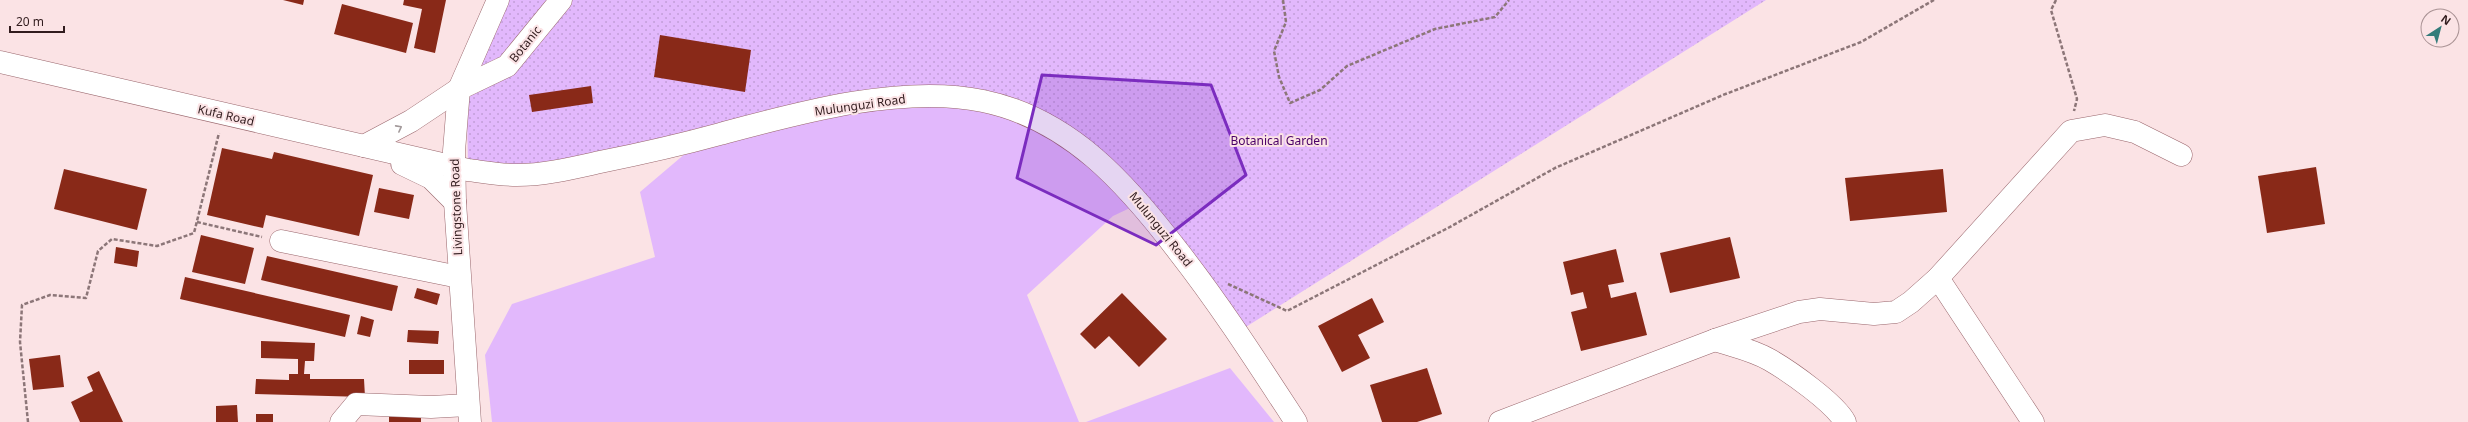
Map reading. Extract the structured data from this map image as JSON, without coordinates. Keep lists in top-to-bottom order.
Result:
{
  "streets": {
    "street": [
      "Botanic",
      "Mulunguzi Road",
      "Kufa Road",
      "Livingstone Road"
    ]
  },
  "crossings": [
    ["Botanic", "Kufa Road"],
    ["Botanic", "Livingstone Road"],
    ["Mulunguzi Road", "Kufa Road"],
    ["Mulunguzi Road", "Livingstone Road"],
    ["Kufa Road", "Livingstone Road"]
  ],
  "one_way": ["Botanic"],
  "parks": ["Botanical Garden"],
  "scale_bar": "20 m",
  "north": "top right"
}
